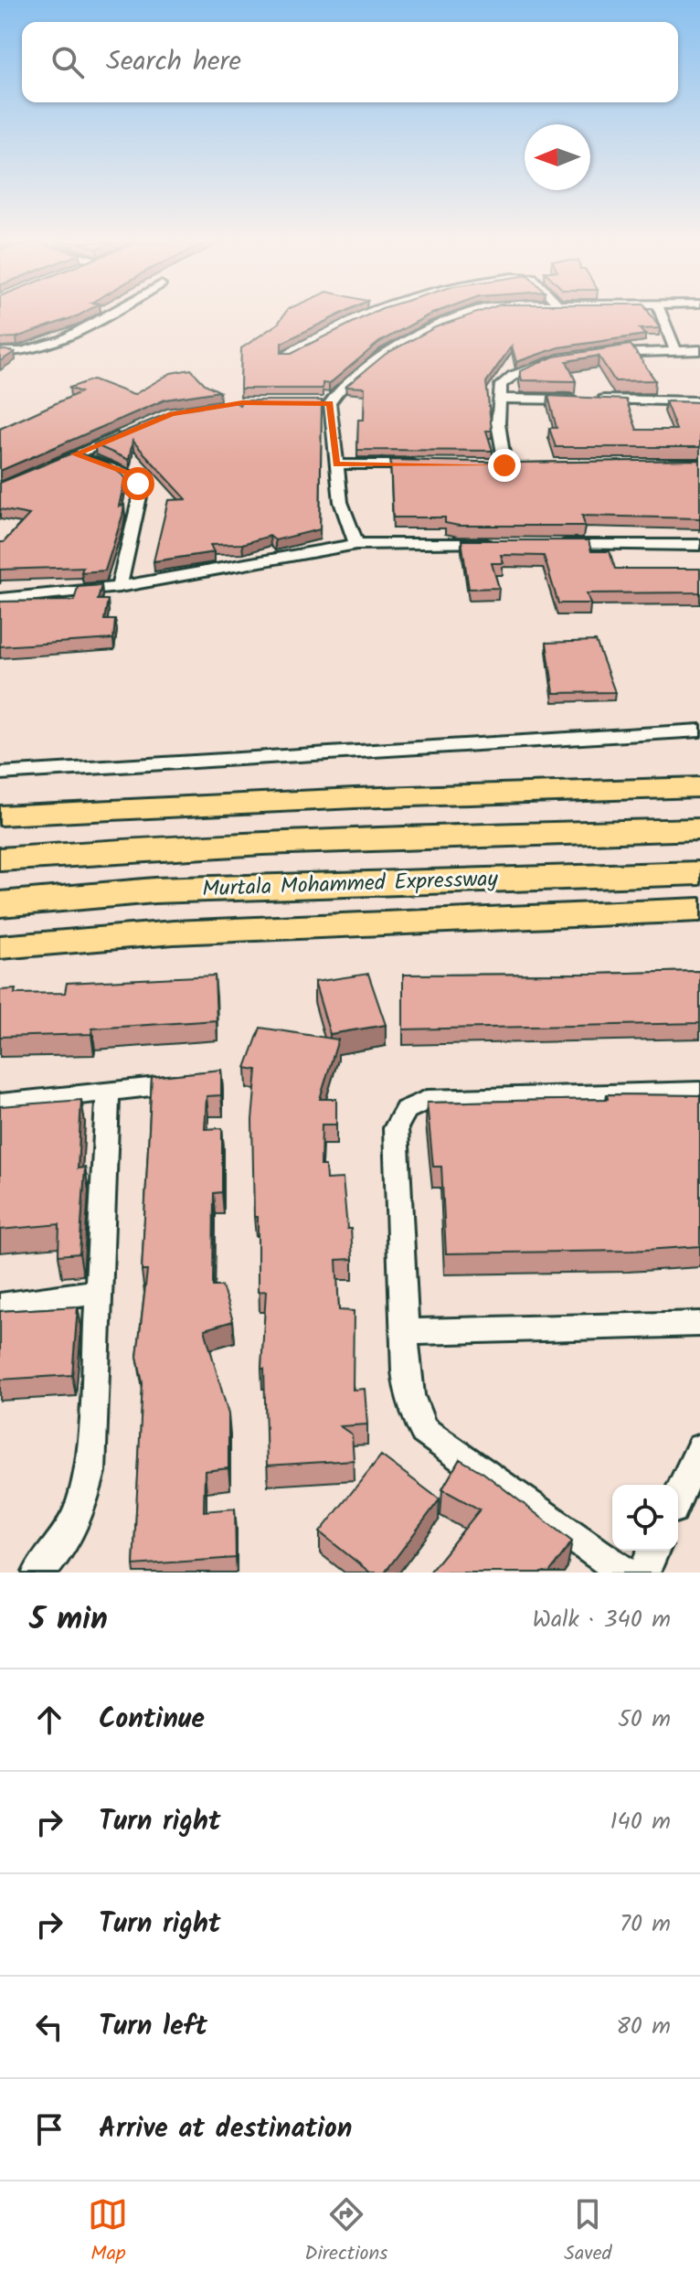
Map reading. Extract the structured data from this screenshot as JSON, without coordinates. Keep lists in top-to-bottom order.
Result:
{
  "streets": {
    "highway": ["Murtala Mohammed Expressway"]
  },
  "north": "left",
  "page": {
    "search": "Search here",
    "heading": ["5 min", "Walk · 340 m"],
    "list": [
      ["Continue", "50 m"],
      ["Turn right", "140 m"],
      ["Turn right", "70 m"],
      ["Turn left", "80 m"],
      "Arrive at destination"
    ],
    "nav": ["Map", "Directions", "Saved"]
  }
}
